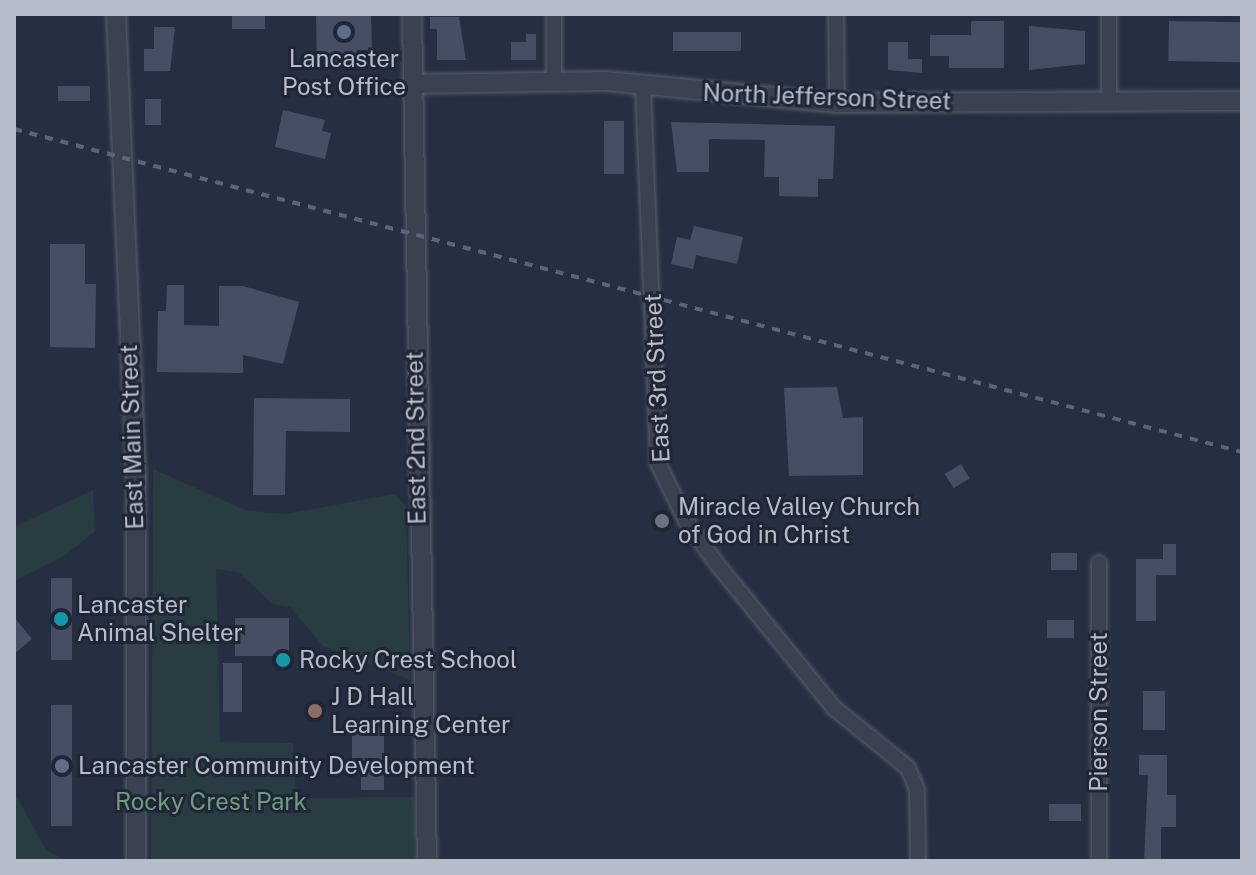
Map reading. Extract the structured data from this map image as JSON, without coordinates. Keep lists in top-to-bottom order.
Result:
{
  "streets": {
    "street": [
      "North Jefferson Street",
      "East 3rd Street",
      "East Main Street",
      "East 2nd Street",
      "Pierson Street"
    ]
  },
  "crossings": [
    ["North Jefferson Street", "East 3rd Street"],
    ["North Jefferson Street", "East 2nd Street"]
  ],
  "parks": ["Rocky Crest Park"],
  "places": [
    "Lancaster Post Office",
    "Miracle Valley Church of God in Christ",
    "Lancaster Animal Shelter",
    "Rocky Crest School",
    "J D Hall Learning Center",
    "Lancaster Community Development"
  ]
}
